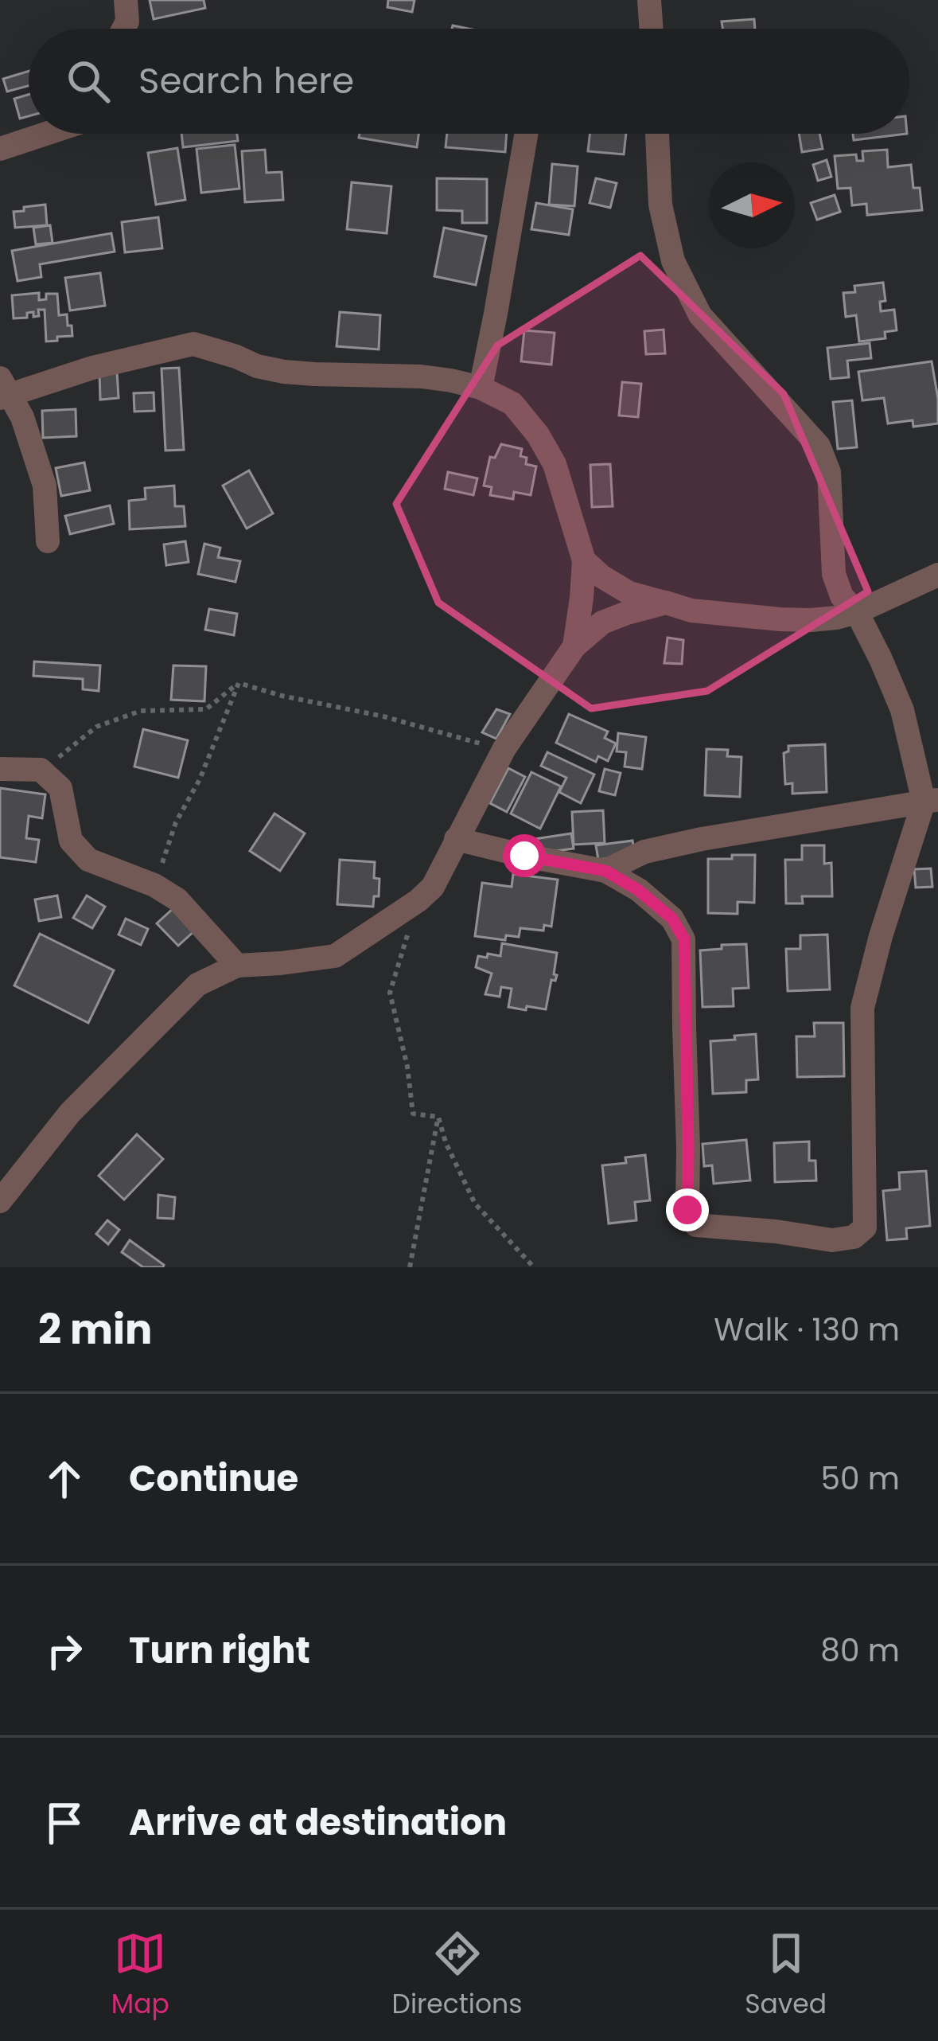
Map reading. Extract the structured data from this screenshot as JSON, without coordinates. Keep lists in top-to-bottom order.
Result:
{
  "north": "right",
  "page": {
    "search": "Search here",
    "heading": ["2 min", "Walk · 130 m"],
    "list": [
      ["Continue", "50 m"],
      ["Turn right", "80 m"],
      "Arrive at destination"
    ],
    "nav": ["Map", "Directions", "Saved"]
  }
}
